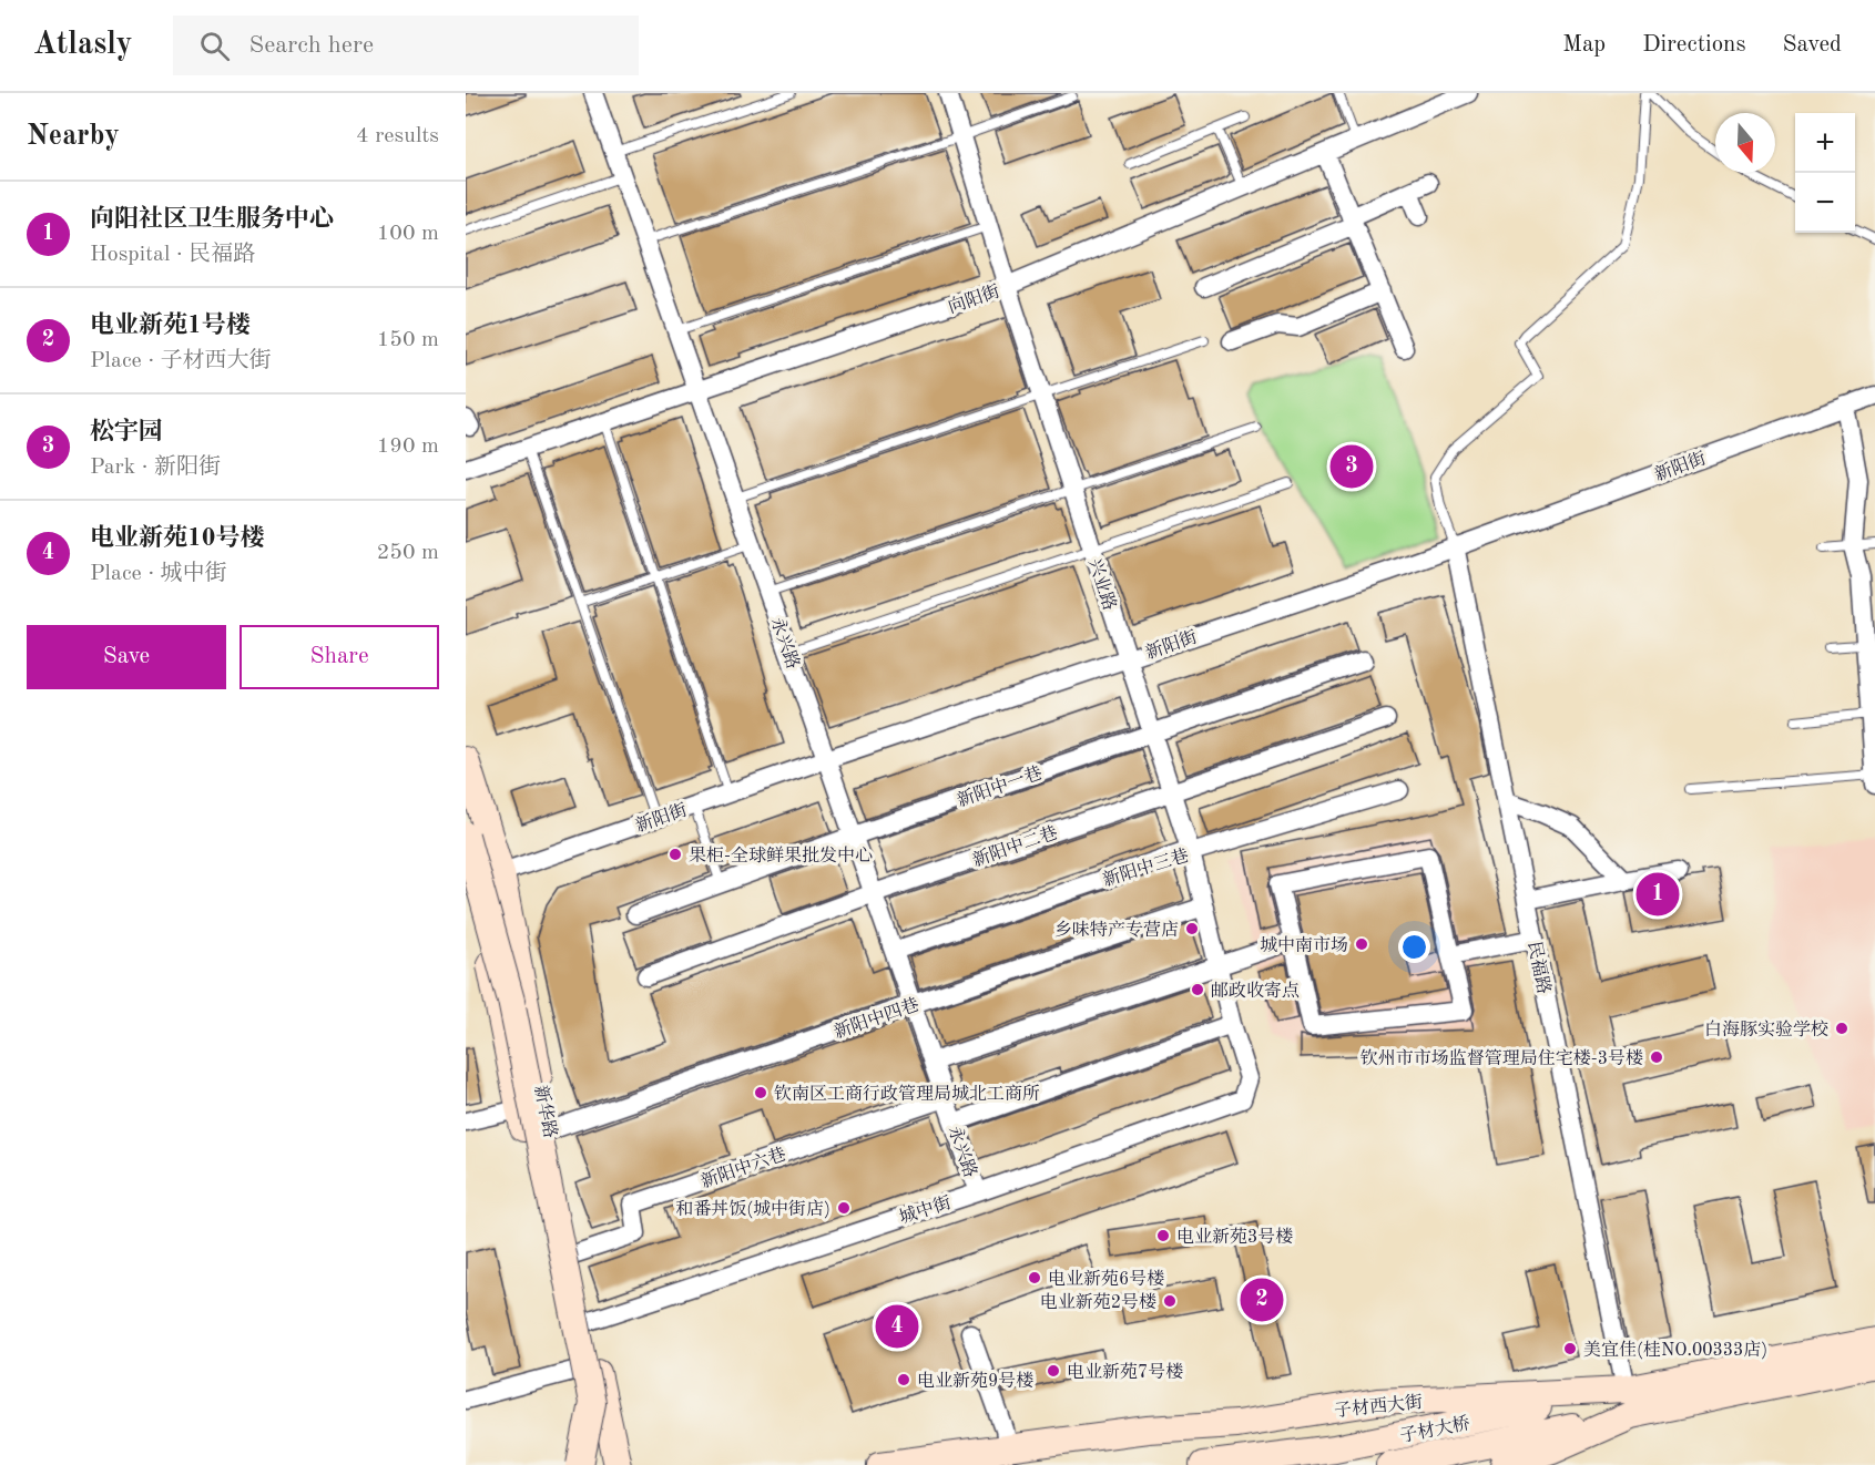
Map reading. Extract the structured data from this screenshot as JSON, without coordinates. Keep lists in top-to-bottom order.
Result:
{
  "streets": {
    "main road": ["新华路", "子材西大街", "子材大桥"],
    "street": [
      "向阳街",
      "新阳街",
      "兴业路",
      "永兴路",
      "新阳中一巷",
      "新阳中二巷",
      "新阳中三巷",
      "民福路",
      "新阳中四巷",
      "新阳中六巷",
      "城中街"
    ]
  },
  "crossings": [
    ["向阳街", "兴业路"],
    ["向阳街", "永兴路"],
    ["新阳街", "兴业路"],
    ["新阳街", "永兴路"],
    ["新阳街", "民福路"],
    ["新阳街", "新华路"],
    ["兴业路", "新阳中一巷"],
    ["兴业路", "新阳中二巷"],
    ["兴业路", "新阳中三巷"],
    ["兴业路", "新阳中四巷"],
    ["兴业路", "城中街"],
    ["永兴路", "新阳中一巷"],
    ["永兴路", "新阳中二巷"],
    ["永兴路", "新阳中三巷"],
    ["永兴路", "新阳中四巷"],
    ["永兴路", "新阳中六巷"],
    ["永兴路", "城中街"],
    ["民福路", "子材西大街"],
    ["民福路", "子材大桥"],
    ["新阳中四巷", "新华路"],
    ["新华路", "新阳中六巷"],
    ["新华路", "城中街"],
    ["子材西大街", "子材大桥"]
  ],
  "places": [
    "果柜-全球鲜果批发中心",
    "乡味特产专营店",
    "城中南市场",
    "邮政收寄点",
    "白海豚实验学校",
    "钦州市市场监督管理局住宅楼-3号楼",
    "钦南区工商行政管理局城北工商所",
    "和番丼饭(城中街店)",
    "电业新苑3号楼",
    "电业新苑6号楼",
    "电业新苑2号楼",
    "美宜佳(桂NO.00333店)",
    "电业新苑7号楼",
    "电业新苑9号楼"
  ],
  "north": "bottom",
  "page": {
    "header": "Atlasly",
    "search": "Search here",
    "nav": ["Map", "Directions", "Saved"],
    "heading": ["Nearby", "4 results"],
    "map_buttons": ["+", "−"],
    "list": [
      {
        "mark": "1",
        "name": "向阳社区卫生服务中心",
        "note": "Hospital · 民福路",
        "value": "100 m"
      },
      {
        "mark": "2",
        "name": "电业新苑1号楼",
        "note": "Place · 子材西大街",
        "value": "150 m"
      },
      {
        "mark": "3",
        "name": "松宇园",
        "note": "Park · 新阳街",
        "value": "190 m"
      },
      {
        "mark": "4",
        "name": "电业新苑10号楼",
        "note": "Place · 城中街",
        "value": "250 m"
      }
    ],
    "pins": [
      "3",
      "1",
      "2",
      "4"
    ],
    "buttons": ["Save", "Share"]
  }
}
